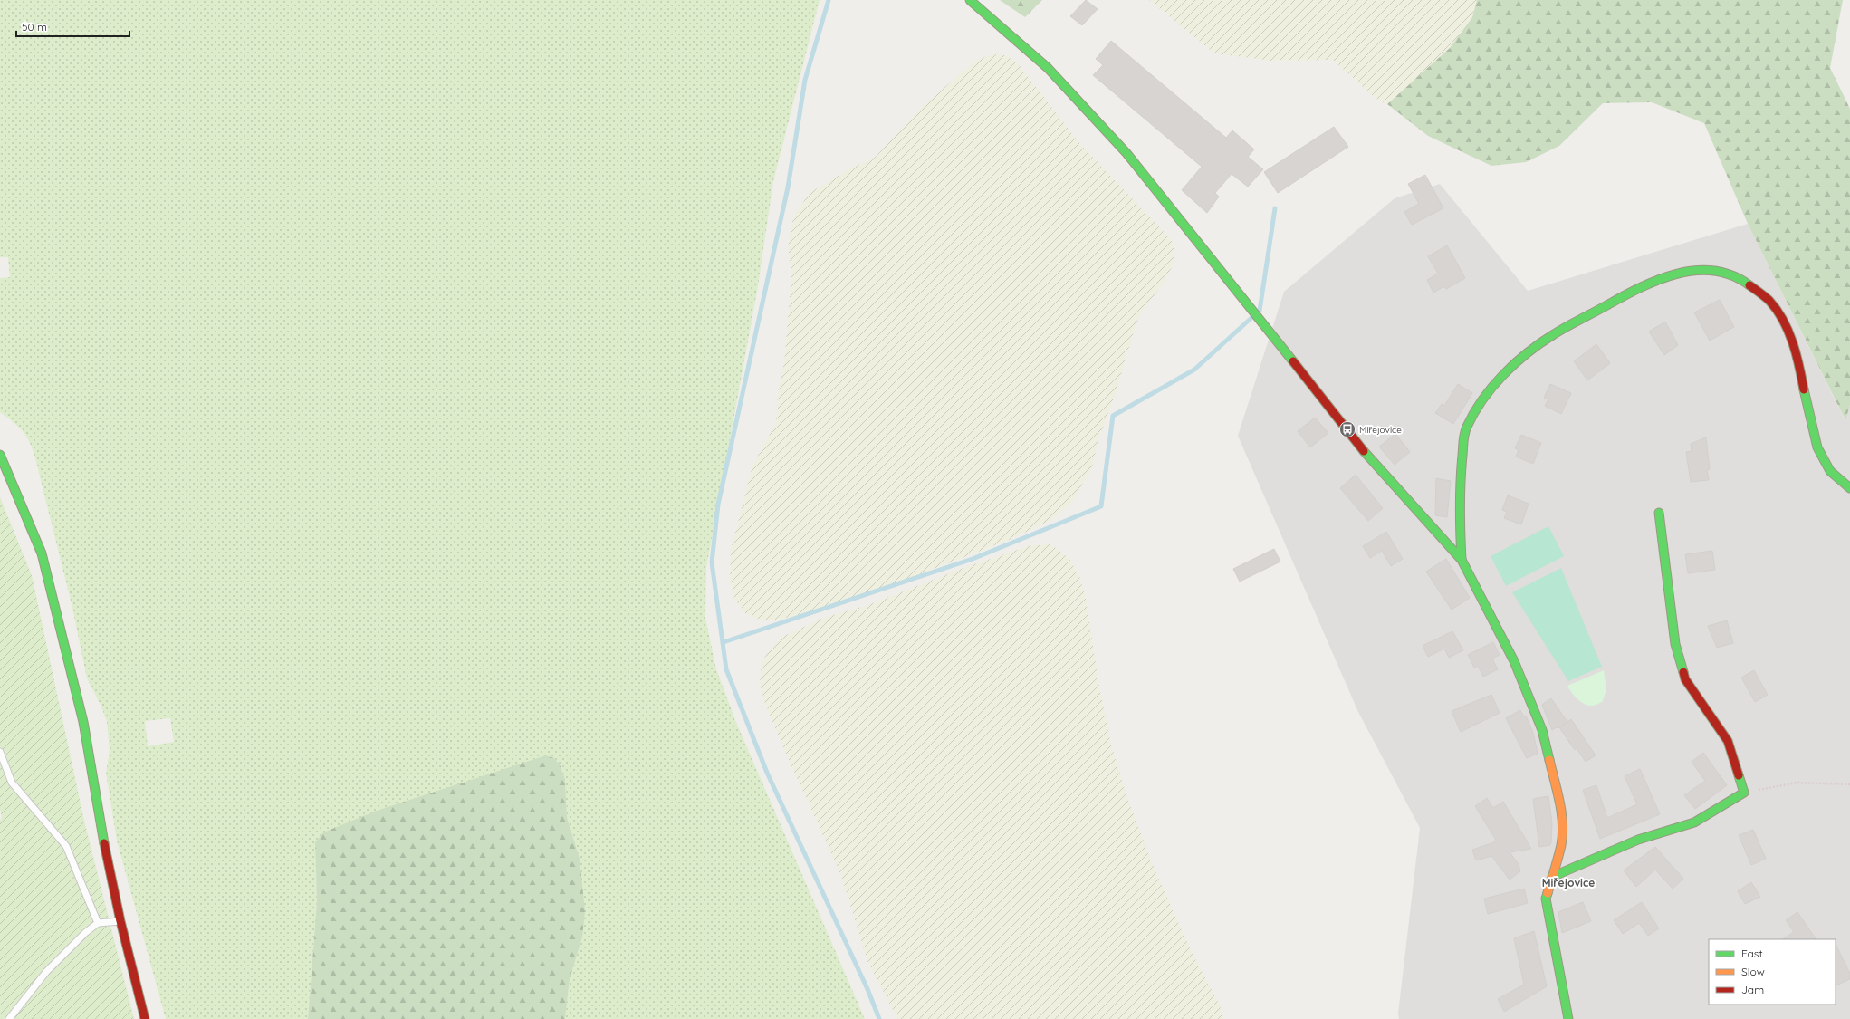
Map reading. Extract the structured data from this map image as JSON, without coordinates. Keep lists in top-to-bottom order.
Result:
{
  "districts": ["Miřejovice"],
  "places": {
    "bus stop": ["Miřejovice"]
  },
  "legend": ["Fast", "Slow", "Jam"],
  "scale_bar": "50 m"
}
